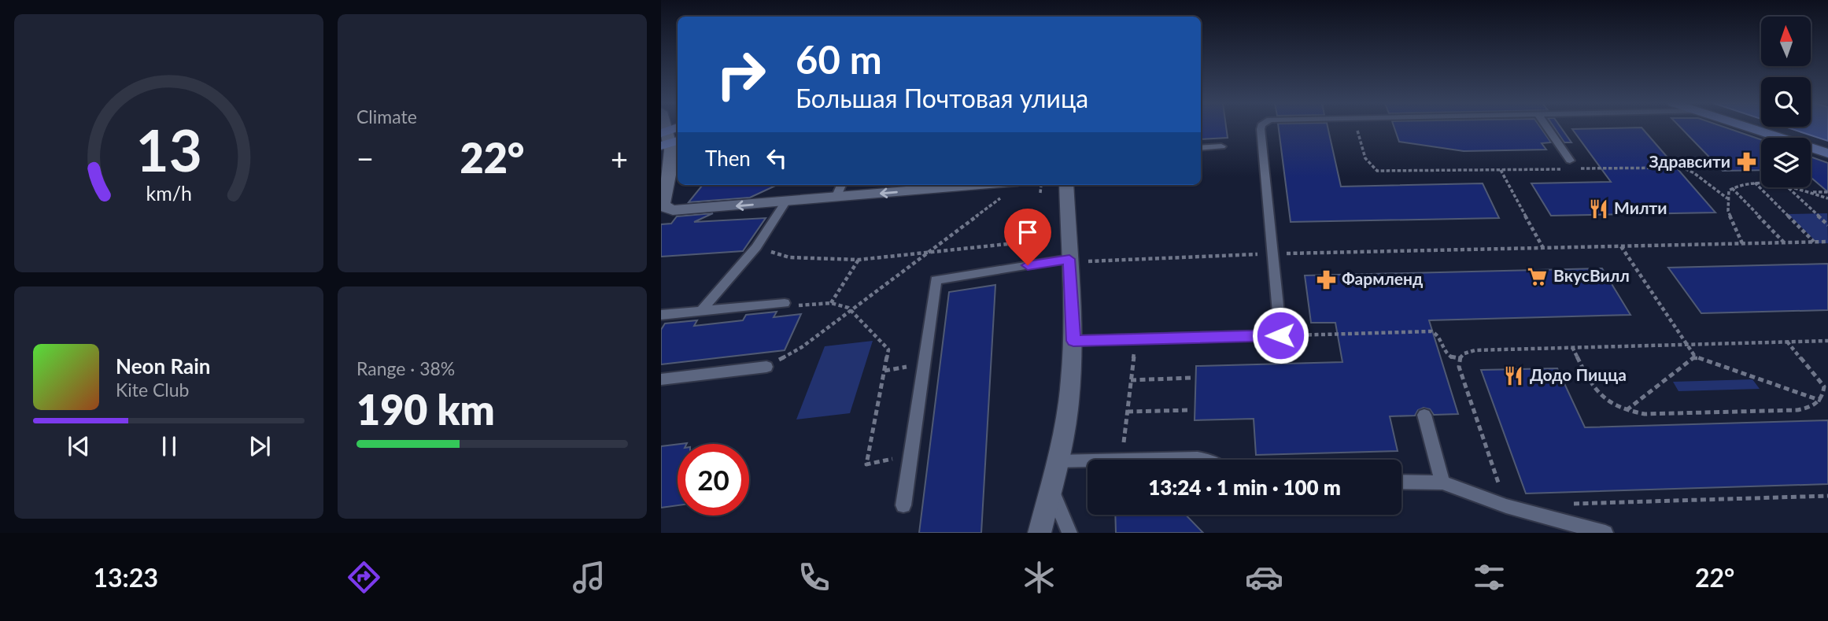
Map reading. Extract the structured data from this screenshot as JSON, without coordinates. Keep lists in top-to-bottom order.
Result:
{
  "places": {
    "pharmacy": ["Здравсити", "Фармленд"],
    "restaurant": ["Милти", "Додо Пицца"],
    "supermarket": ["ВкусВилл"]
  },
  "north": "top",
  "page": {
    "tile": [
      "Climate",
      ["Range · 38%", "190 km"]
    ],
    "turn": ["60 m", "Большая Почтовая улица"],
    "then": "Then",
    "heat": ["−", "22°", "+"],
    "song": ["Neon Rain", "Kite Club"],
    "limit": "20",
    "trip": "13:24 · 1 min · 100 m",
    "tabs": ["13:23", "22°"],
    "gauge": ["13", "km/h"]
  }
}
